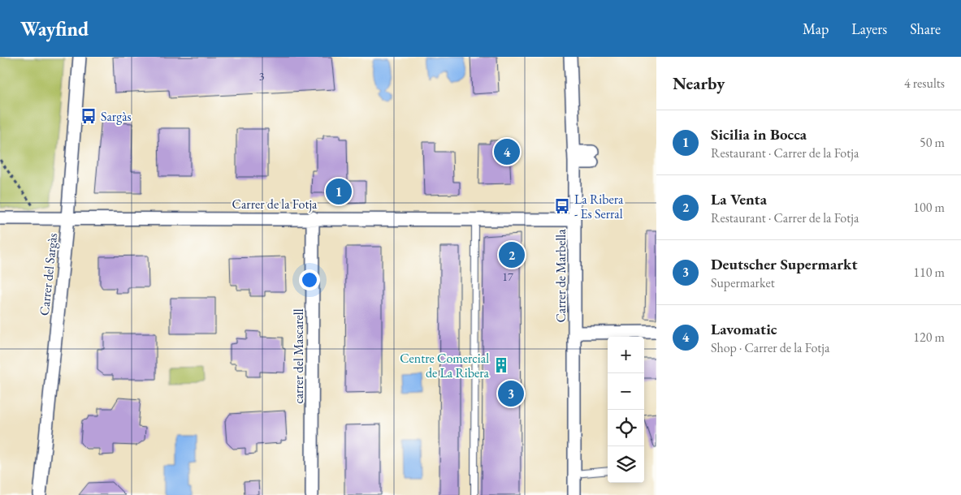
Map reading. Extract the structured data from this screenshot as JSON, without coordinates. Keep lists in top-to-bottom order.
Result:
{
  "streets": {
    "street": [
      "Carrer de la Fotja",
      "Carrer del Sargàs",
      "Carrer de Marbella",
      "carrer del Mascarell"
    ]
  },
  "crossings": [
    ["Carrer de la Fotja", "Carrer del Sargàs"],
    ["Carrer de la Fotja", "Carrer de Marbella"],
    ["Carrer de la Fotja", "carrer del Mascarell"]
  ],
  "places": {
    "bus stop": ["Sargàs", "La Ribera - Es Serral"],
    "building": ["Centre Comercial de La Ribera"]
  },
  "house_numbers": ["3", "17"],
  "page": {
    "header": "Wayfind",
    "nav": ["Map", "Layers", "Share"],
    "heading": ["Nearby", "4 results"],
    "list": [
      {
        "mark": "1",
        "name": "Sicilia in Bocca",
        "note": "Restaurant · Carrer de la Fotja",
        "value": "50 m"
      },
      {
        "mark": "2",
        "name": "La Venta",
        "note": "Restaurant · Carrer de la Fotja",
        "value": "100 m"
      },
      {
        "mark": "3",
        "name": "Deutscher Supermarkt",
        "note": "Supermarket",
        "value": "110 m"
      },
      {
        "mark": "4",
        "name": "Lavomatic",
        "note": "Shop · Carrer de la Fotja",
        "value": "120 m"
      }
    ],
    "pins": [
      "4",
      "1",
      "2",
      "3"
    ],
    "map_buttons": ["+", "−"]
  }
}
